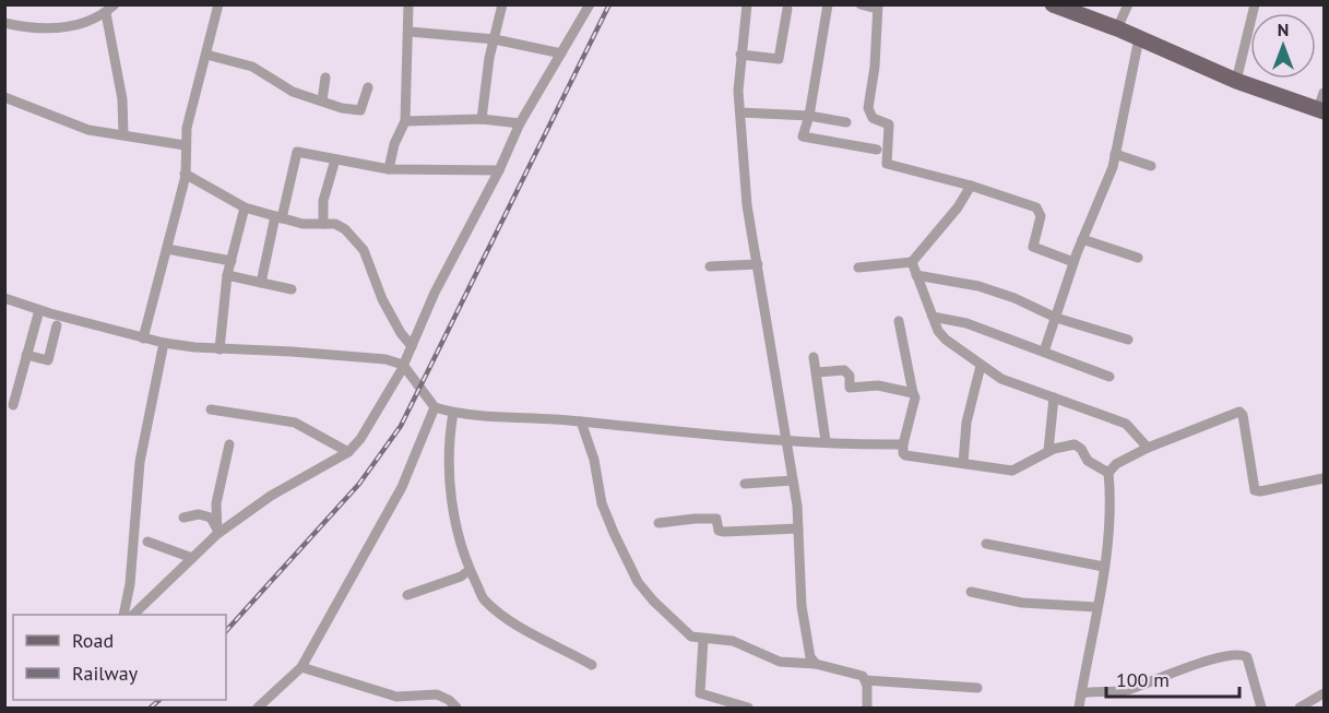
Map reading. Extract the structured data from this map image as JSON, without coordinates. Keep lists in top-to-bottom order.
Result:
{
  "legend": ["Road", "Railway"],
  "scale_bar": "100 m",
  "north": "top"
}
